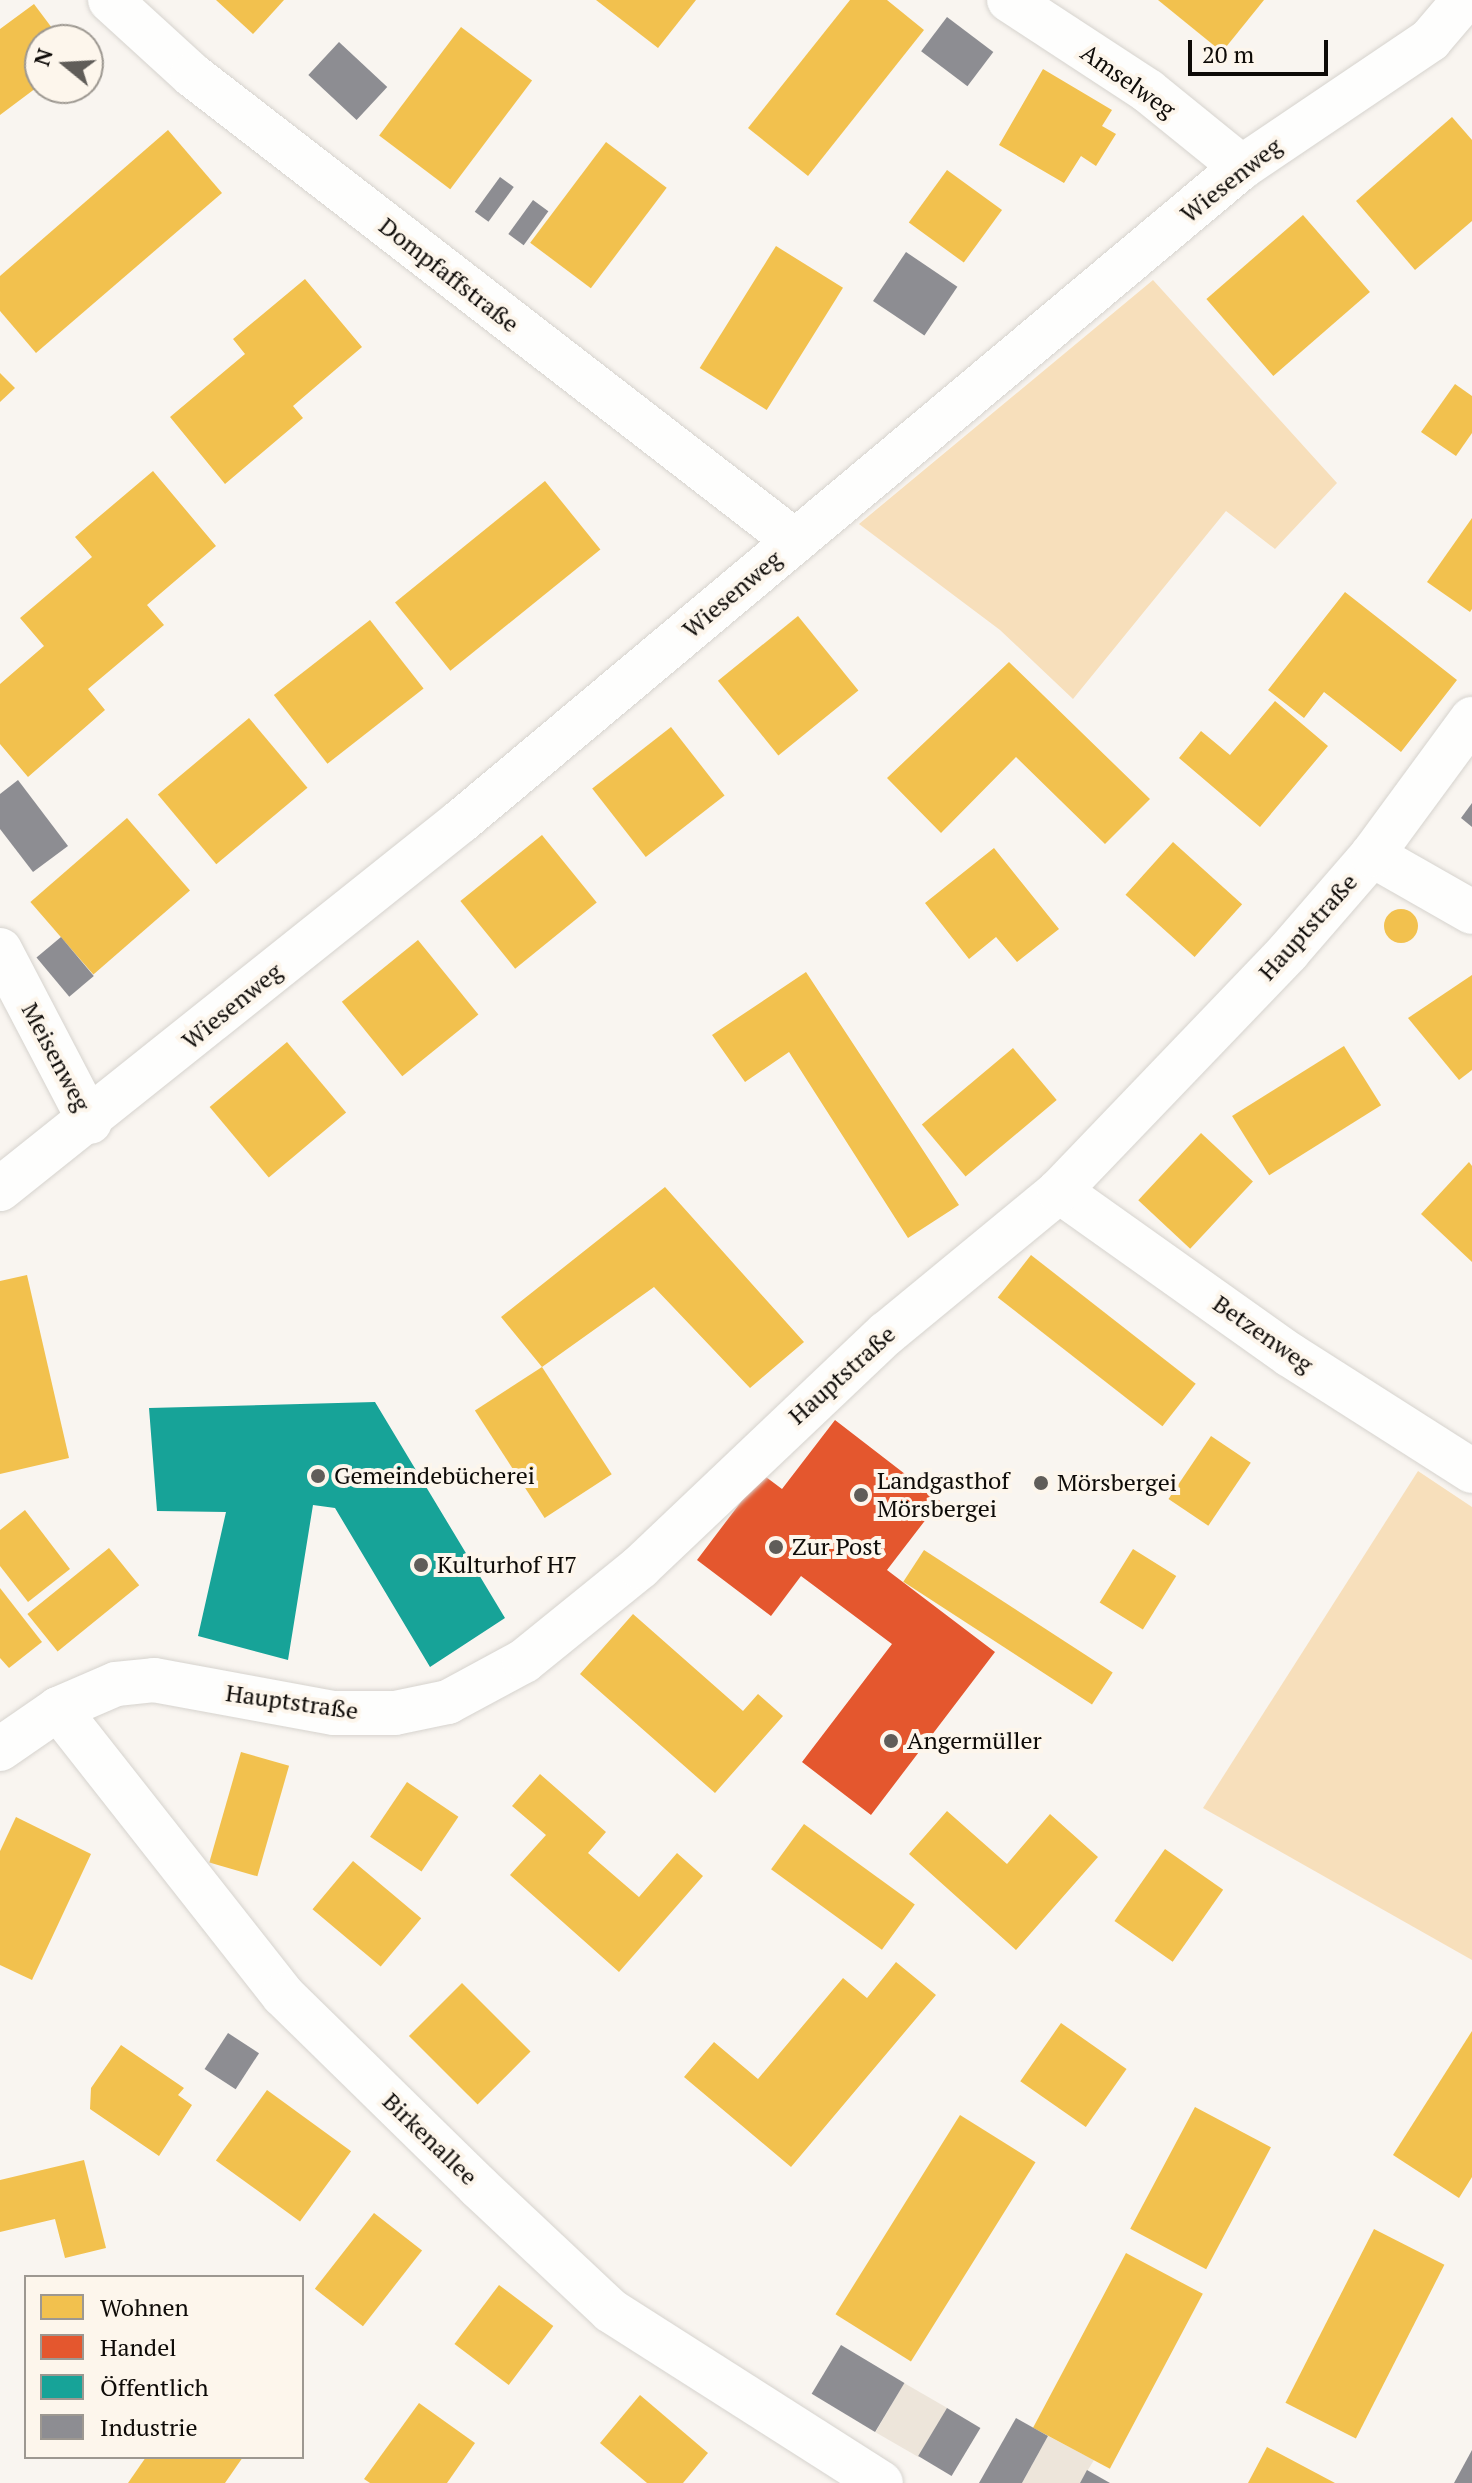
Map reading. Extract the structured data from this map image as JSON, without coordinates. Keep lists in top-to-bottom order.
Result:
{
  "streets": {
    "street": [
      "Amselweg",
      "Wiesenweg",
      "Dompfaffstraße",
      "Hauptstraße",
      "Meisenweg",
      "Betzenweg",
      "Birkenallee"
    ]
  },
  "crossings": [
    ["Amselweg", "Wiesenweg"],
    ["Wiesenweg", "Dompfaffstraße"],
    ["Wiesenweg", "Meisenweg"],
    ["Hauptstraße", "Betzenweg"],
    ["Hauptstraße", "Birkenallee"]
  ],
  "places": [
    "Gemeindebücherei",
    "Mörsbergei",
    "Landgasthof Mörsbergei",
    "Zur Post",
    "Kulturhof H7",
    "Angermüller"
  ],
  "legend": [
    "Wohnen",
    "Handel",
    "Öffentlich",
    "Industrie"
  ],
  "scale_bar": "20 m",
  "north": "left"
}
